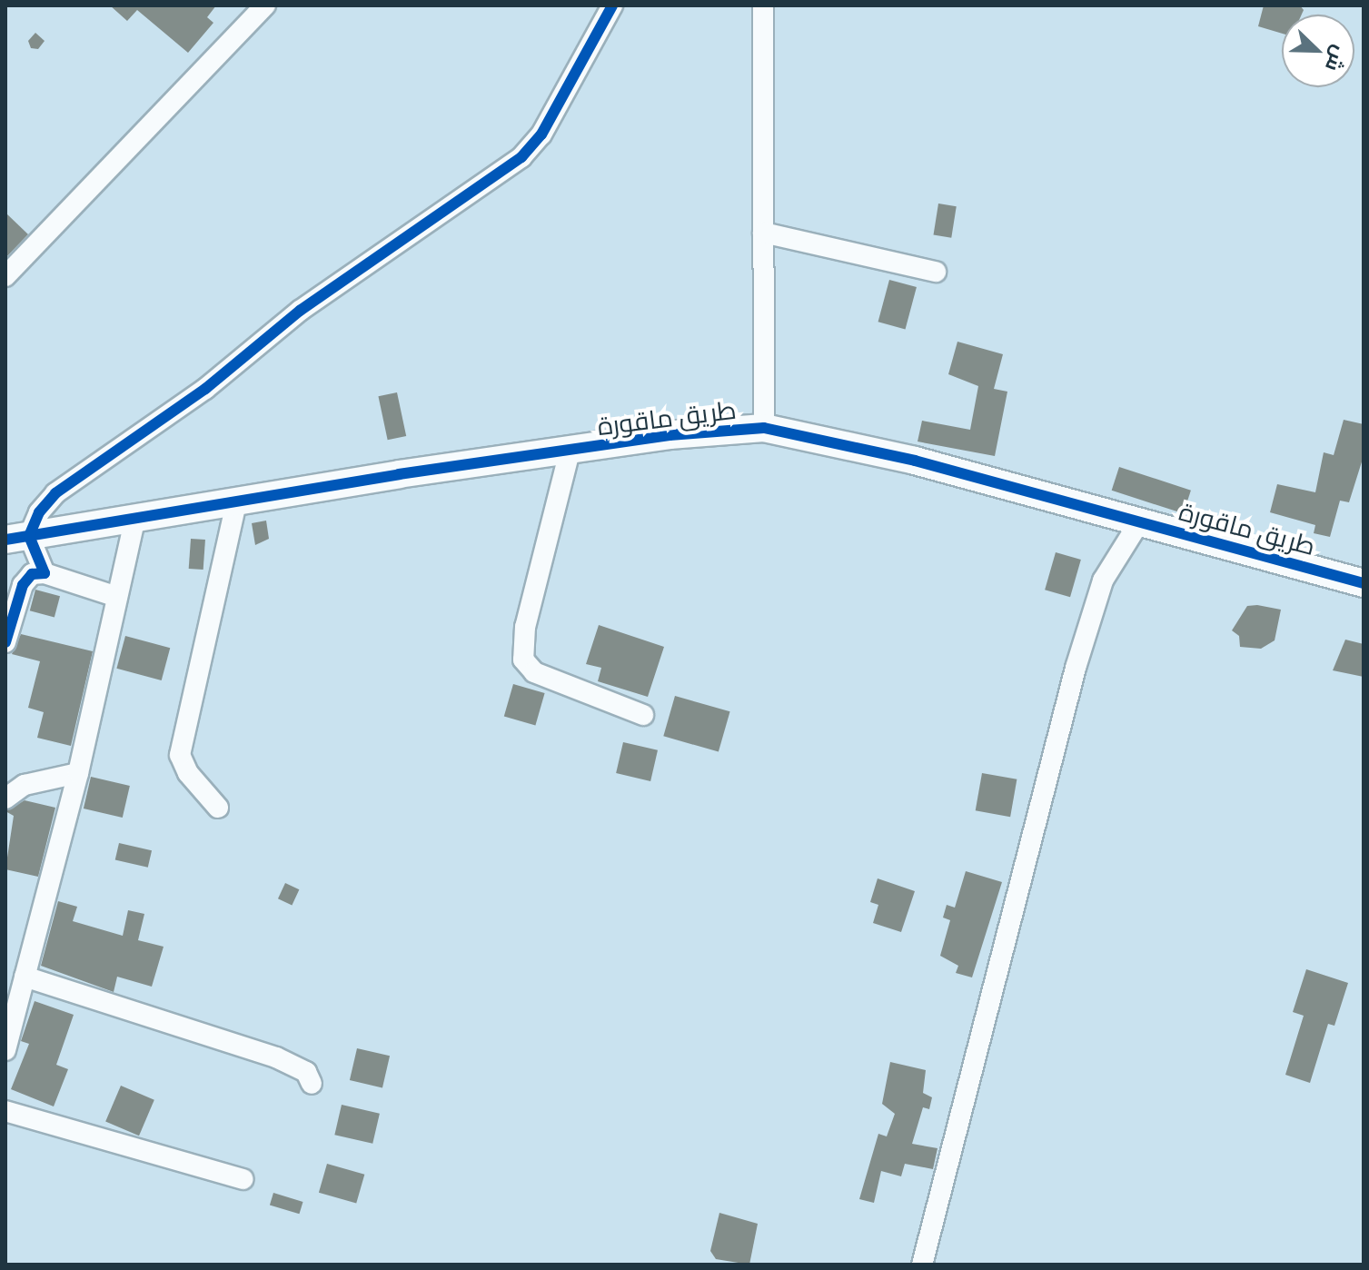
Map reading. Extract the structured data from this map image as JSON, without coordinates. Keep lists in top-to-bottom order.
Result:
{
  "streets": {
    "street": ["طريق ماقورة"]
  },
  "north": "bottom right"
}
